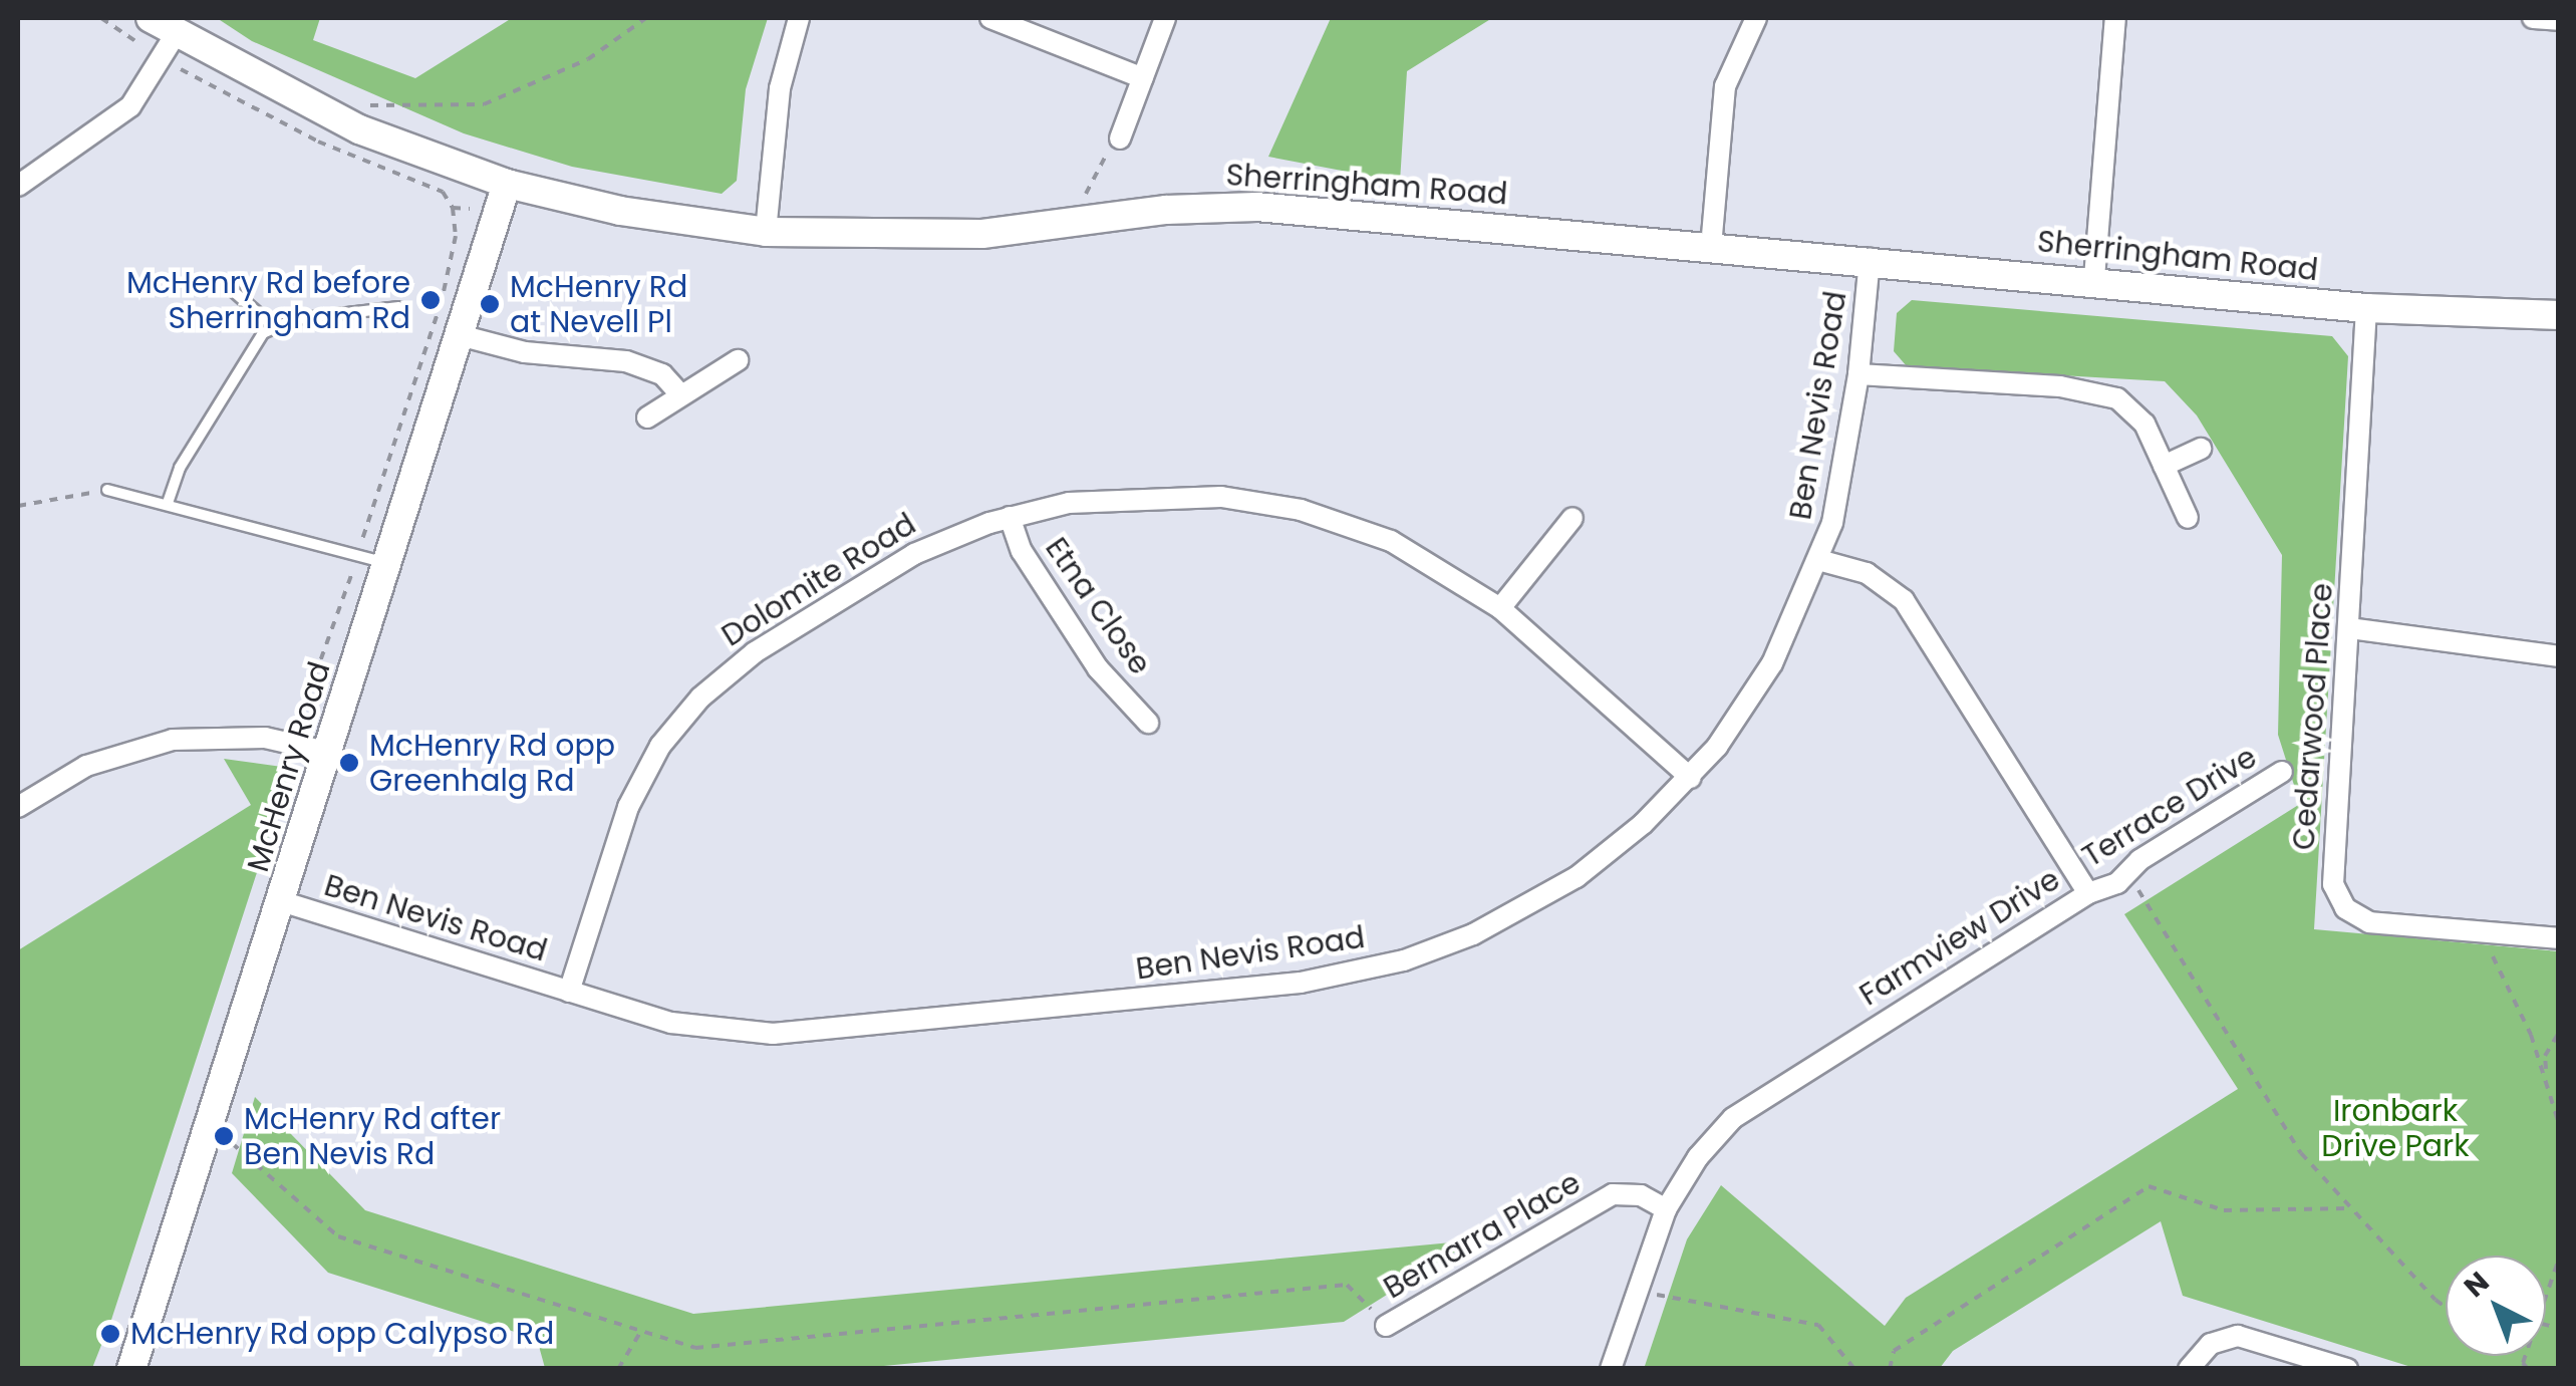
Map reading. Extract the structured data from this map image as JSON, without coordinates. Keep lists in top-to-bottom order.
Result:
{
  "streets": {
    "street": [
      "Sherringham Road",
      "Ben Nevis Road",
      "Dolomite Road",
      "Etna Close",
      "Cedarwood Place",
      "McHenry Road",
      "Terrace Drive",
      "Farmview Drive",
      "Bernarra Place"
    ]
  },
  "crossings": [
    ["Sherringham Road", "Ben Nevis Road"],
    ["Sherringham Road", "Cedarwood Place"],
    ["Sherringham Road", "McHenry Road"],
    ["Ben Nevis Road", "Dolomite Road"],
    ["Ben Nevis Road", "McHenry Road"],
    ["Ben Nevis Road", "Farmview Drive"],
    ["Dolomite Road", "Etna Close"],
    ["Terrace Drive", "Farmview Drive"],
    ["Farmview Drive", "Bernarra Place"]
  ],
  "parks": ["Ironbark Drive Park"],
  "places": [
    "McHenry Rd before Sherringham Rd",
    "McHenry Rd at Nevell Pl",
    "McHenry Rd opp Greenhalg Rd",
    "McHenry Rd after Ben Nevis Rd",
    "McHenry Rd opp Calypso Rd"
  ],
  "north": "top left"
}
